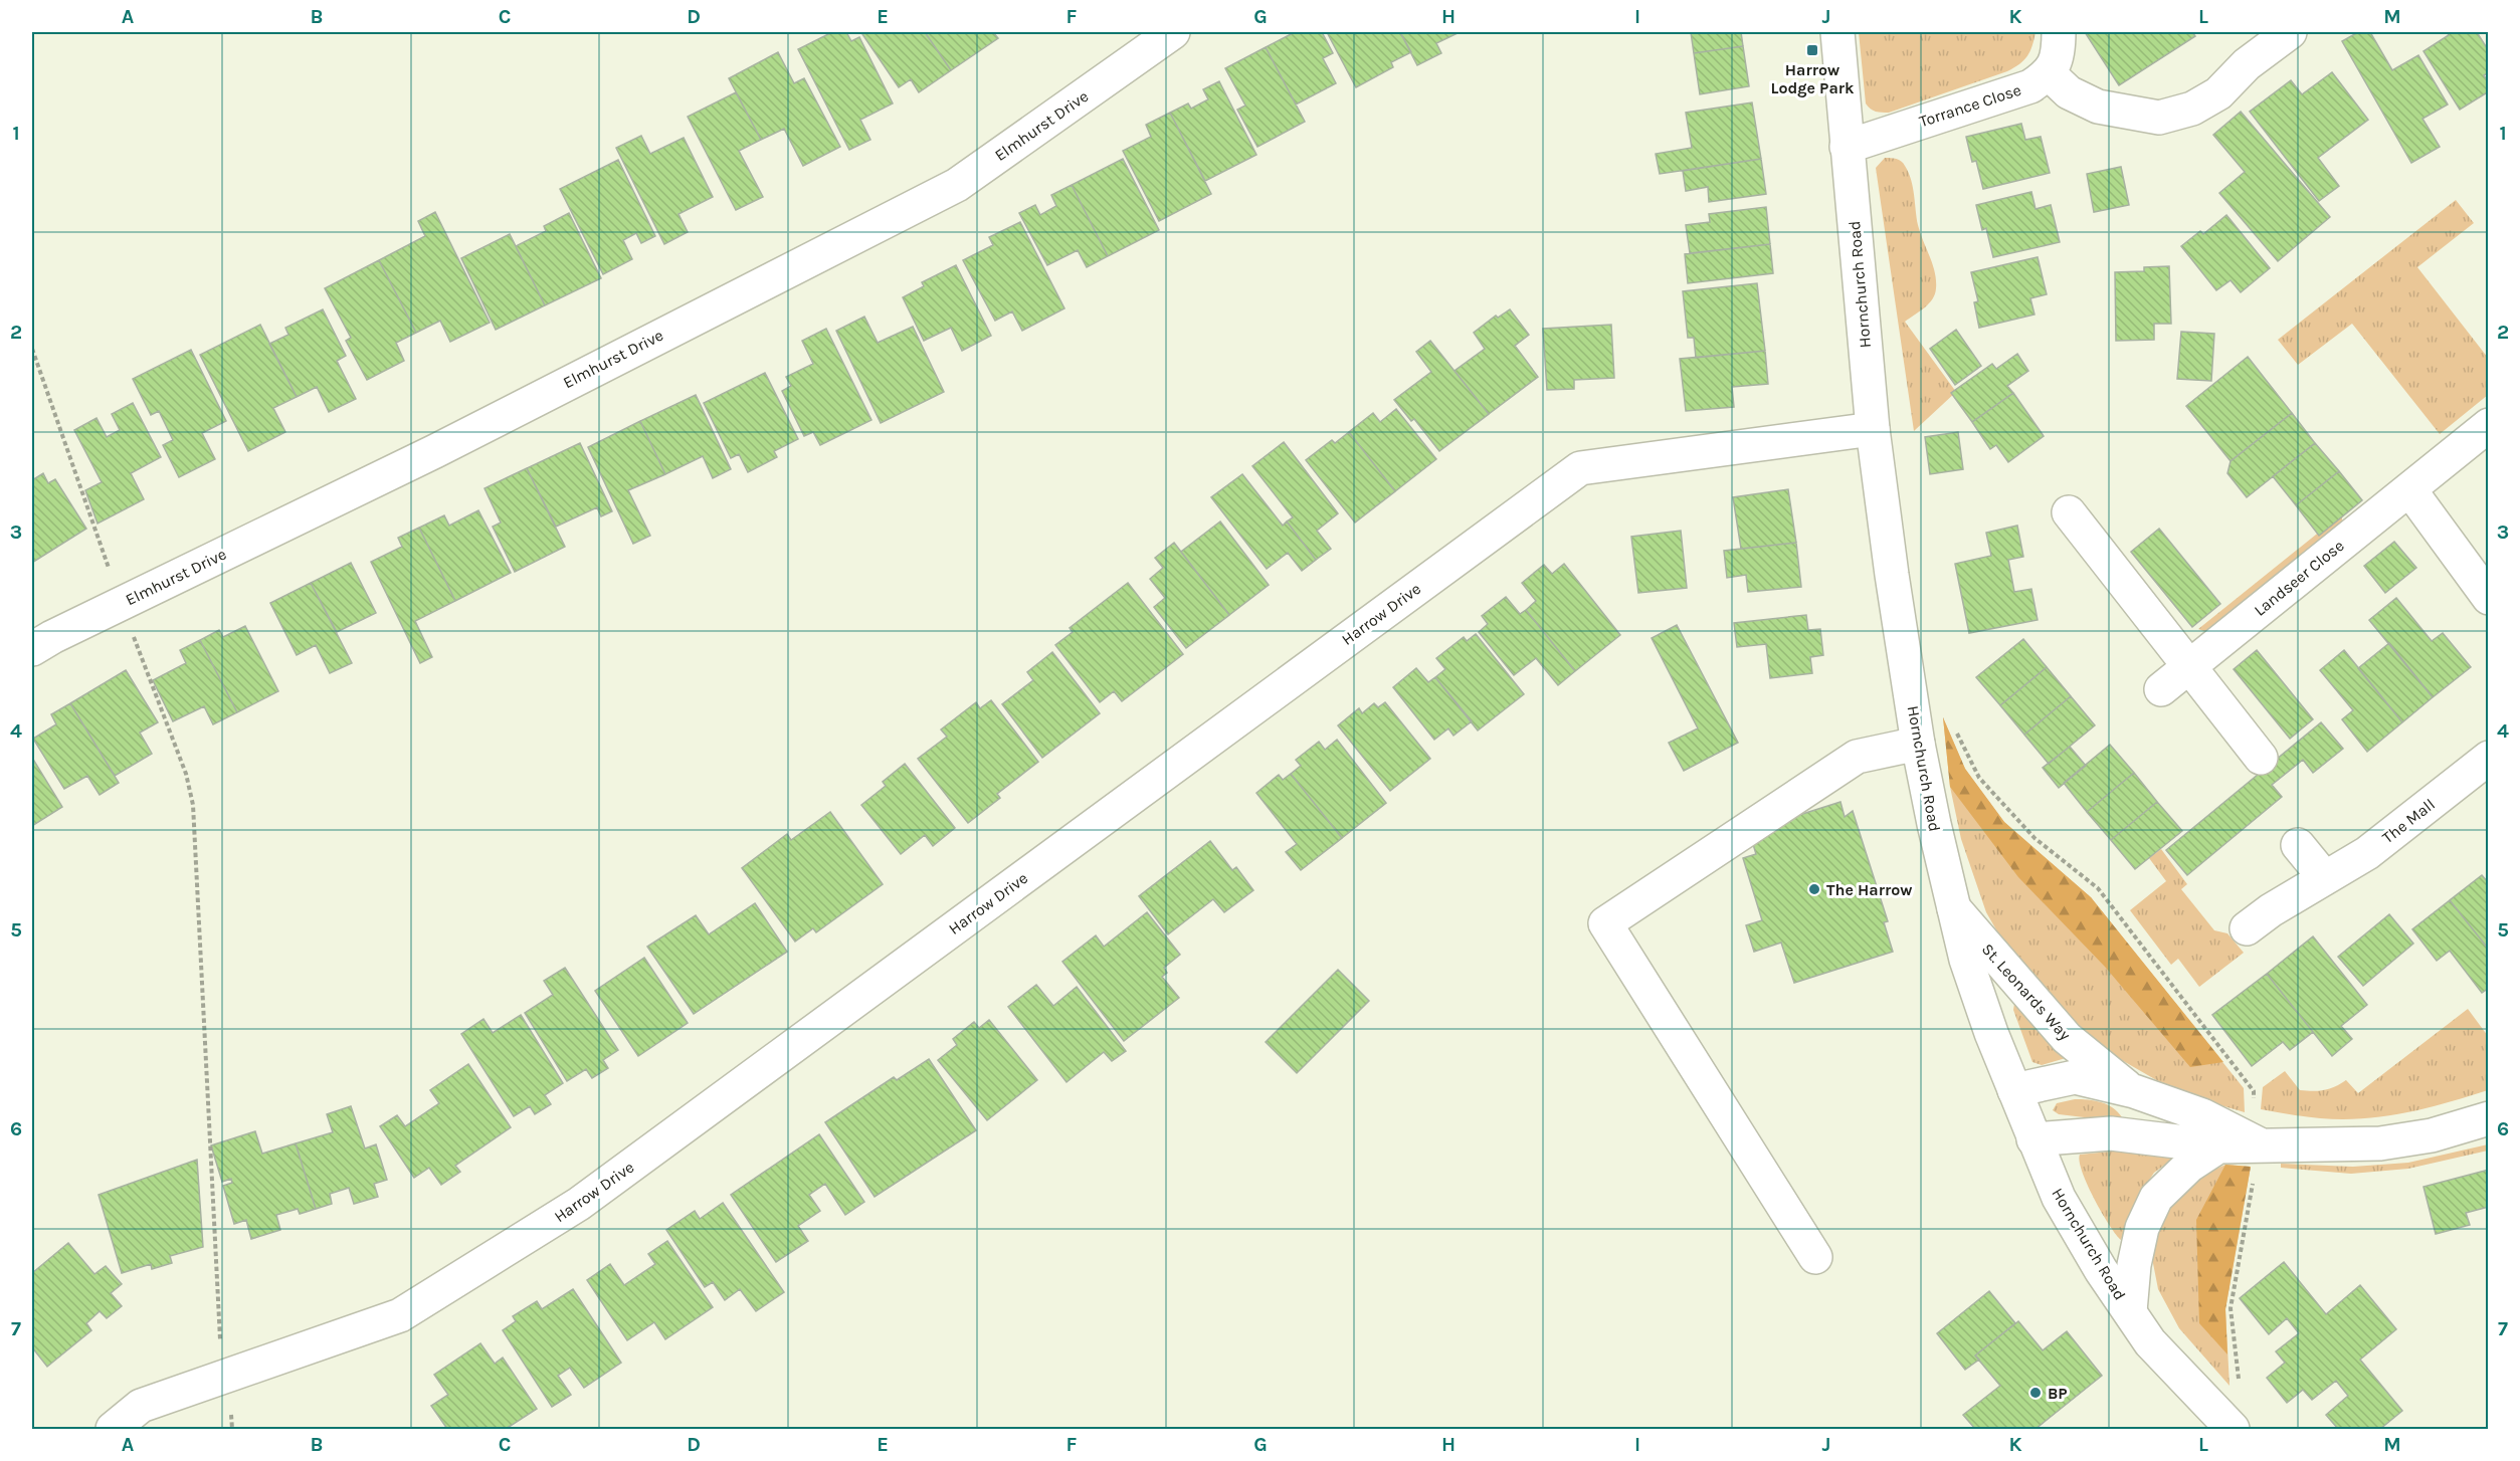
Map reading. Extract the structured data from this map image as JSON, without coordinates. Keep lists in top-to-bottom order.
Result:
{
  "streets": {
    "street": [
      "Torrance Close",
      "Elmhurst Drive",
      "Hornchurch Road",
      "Landseer Close",
      "Harrow Drive",
      "The Mall",
      "St. Leonards Way"
    ]
  },
  "crossings": [
    ["Torrance Close", "Hornchurch Road"],
    ["Hornchurch Road", "Harrow Drive"],
    ["Hornchurch Road", "St. Leonards Way"]
  ],
  "places": {
    "transit": ["Harrow Lodge Park"],
    "other": ["The Harrow", "BP"]
  },
  "grid": {
    "columns": [
      "A",
      "B",
      "C",
      "D",
      "E",
      "F",
      "G",
      "H",
      "I",
      "J",
      "K",
      "L",
      "M"
    ],
    "rows": [
      "1",
      "2",
      "3",
      "4",
      "5",
      "6",
      "7"
    ]
  }
}
